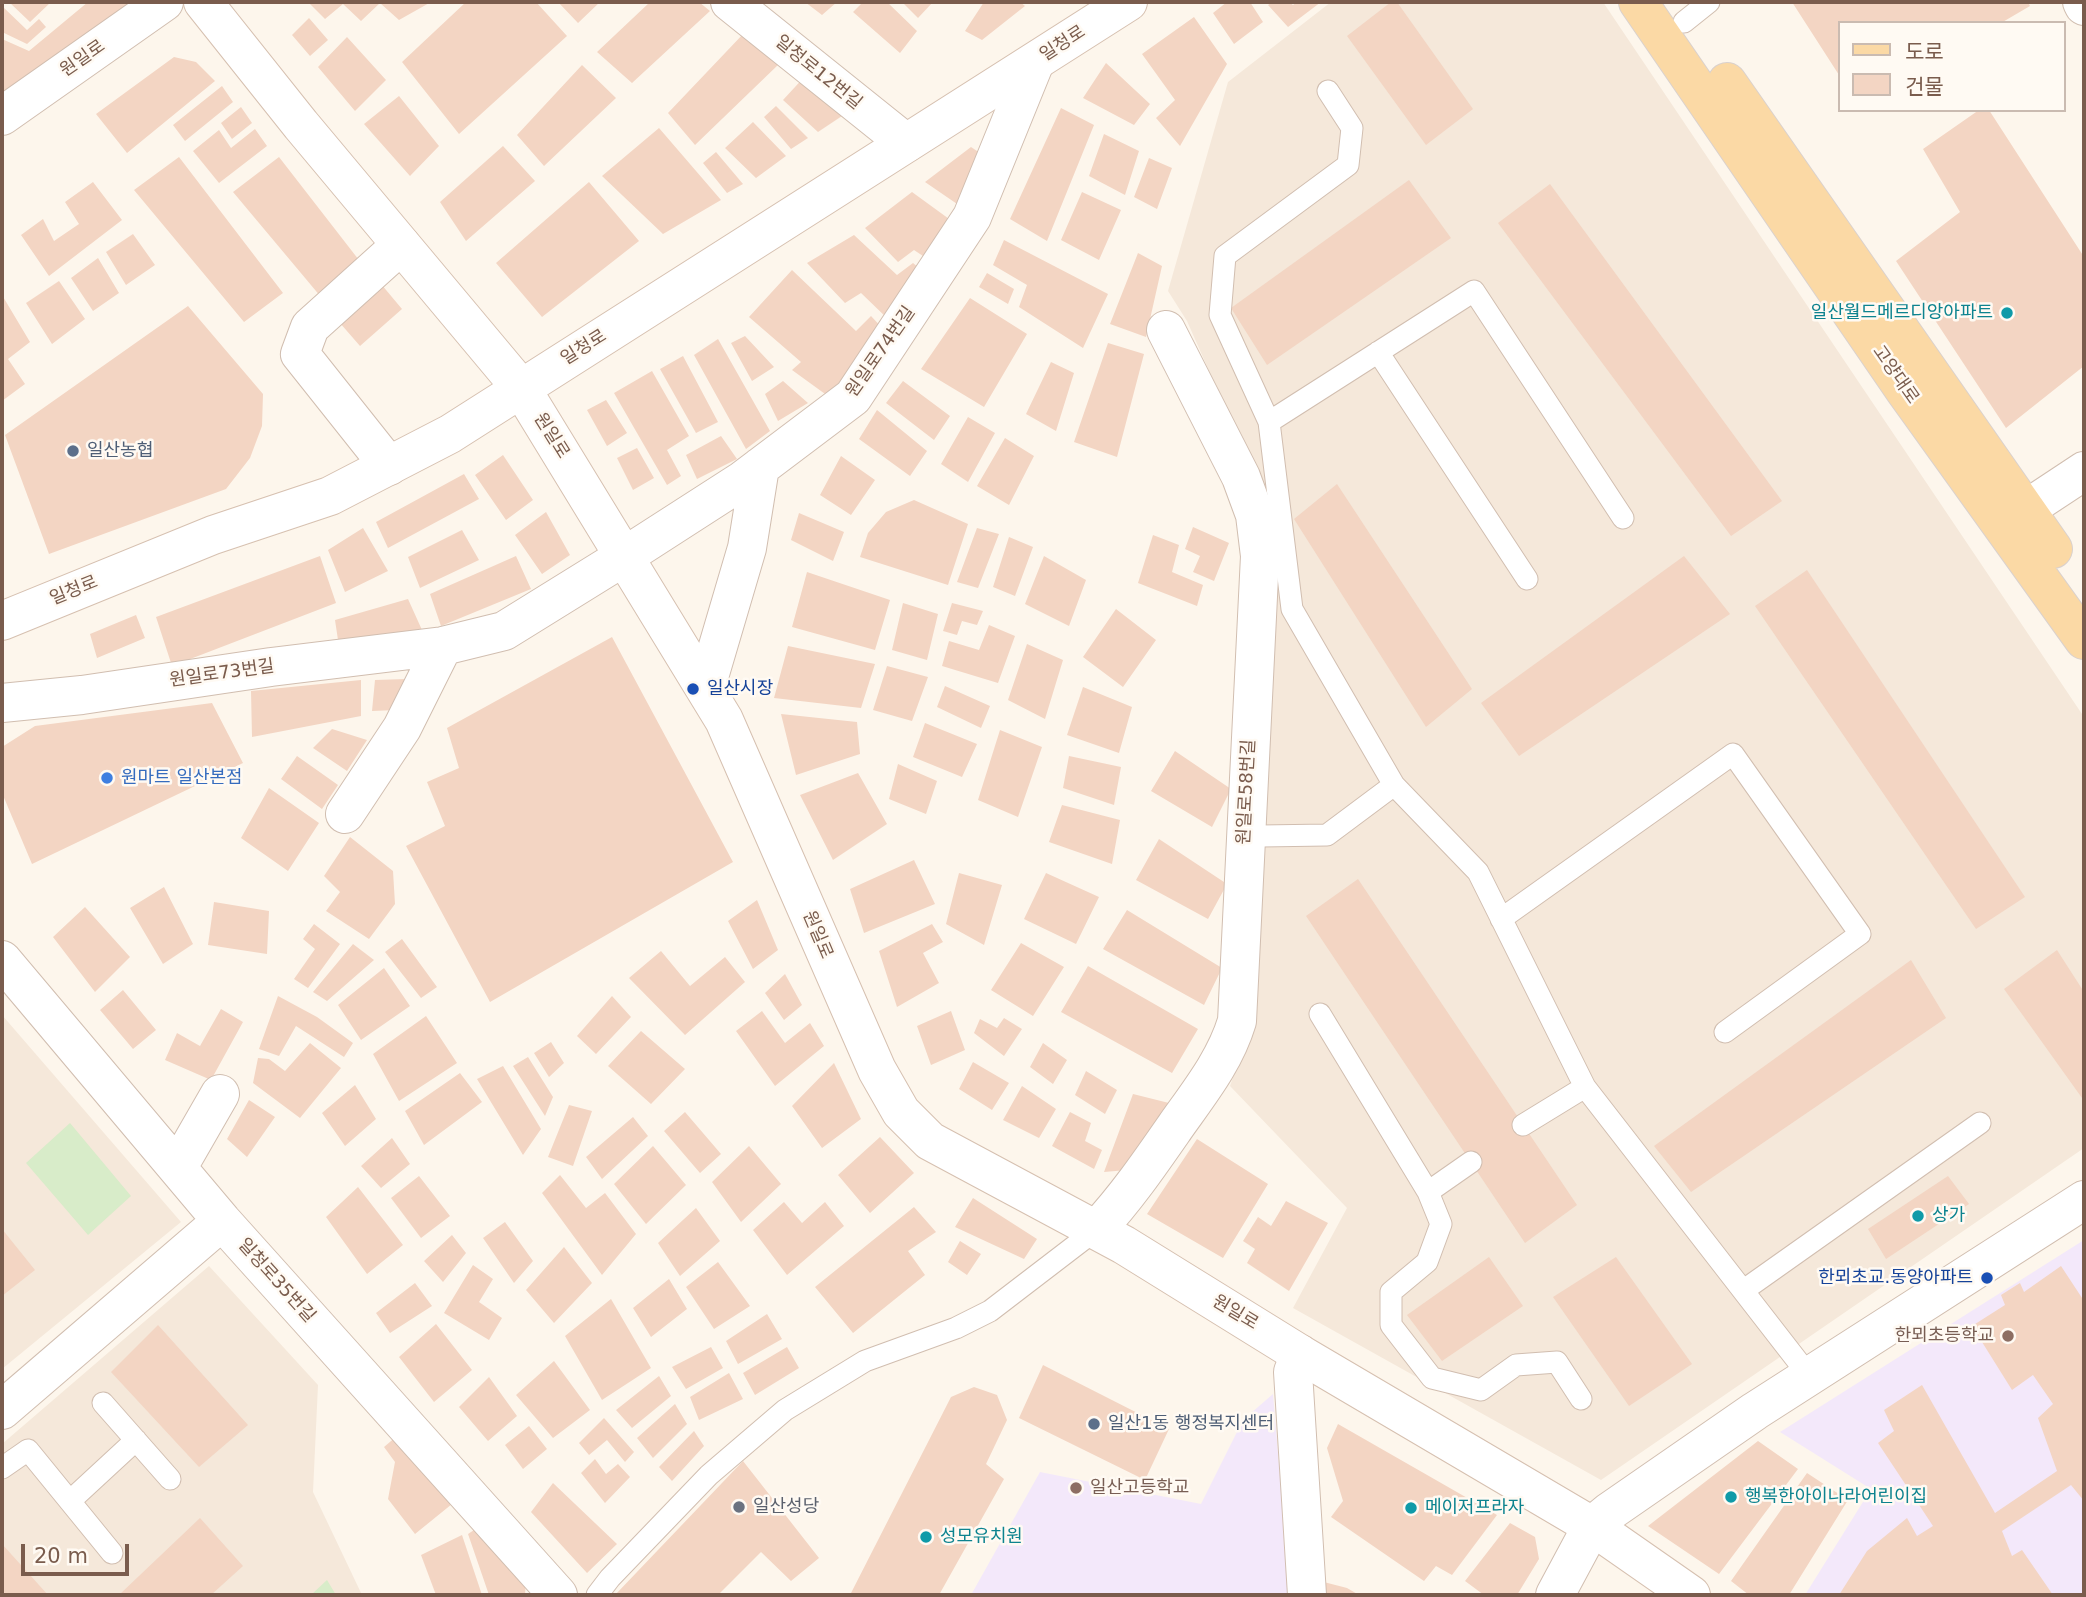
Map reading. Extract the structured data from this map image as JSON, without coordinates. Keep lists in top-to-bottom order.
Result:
{
  "streets": {
    "main road": ["고양대로"],
    "street": [
      "일청로",
      "원일로",
      "일청로12번길",
      "원일로74번길",
      "원일로73번길",
      "원일로58번길",
      "일청로35번길"
    ]
  },
  "crossings": [
    ["일청로", "원일로"],
    ["일청로", "일청로12번길"],
    ["일청로", "원일로74번길"],
    ["원일로", "원일로74번길"],
    ["원일로", "원일로73번길"],
    ["원일로", "원일로58번길"],
    ["원일로74번길", "원일로73번길"]
  ],
  "places": [
    "일산월드메르디앙아파트",
    "일산농협",
    "일산시장",
    "원마트 일산본점",
    "상가",
    "한뫼초교.동양아파트",
    "한뫼초등학교",
    "일산1동 행정복지센터",
    "일산고등학교",
    "행복한아이나라어린이집",
    "일산성당",
    "메이저프라자",
    "성모유치원"
  ],
  "legend": ["도로", "건물"],
  "scale_bar": "20 m"
}
